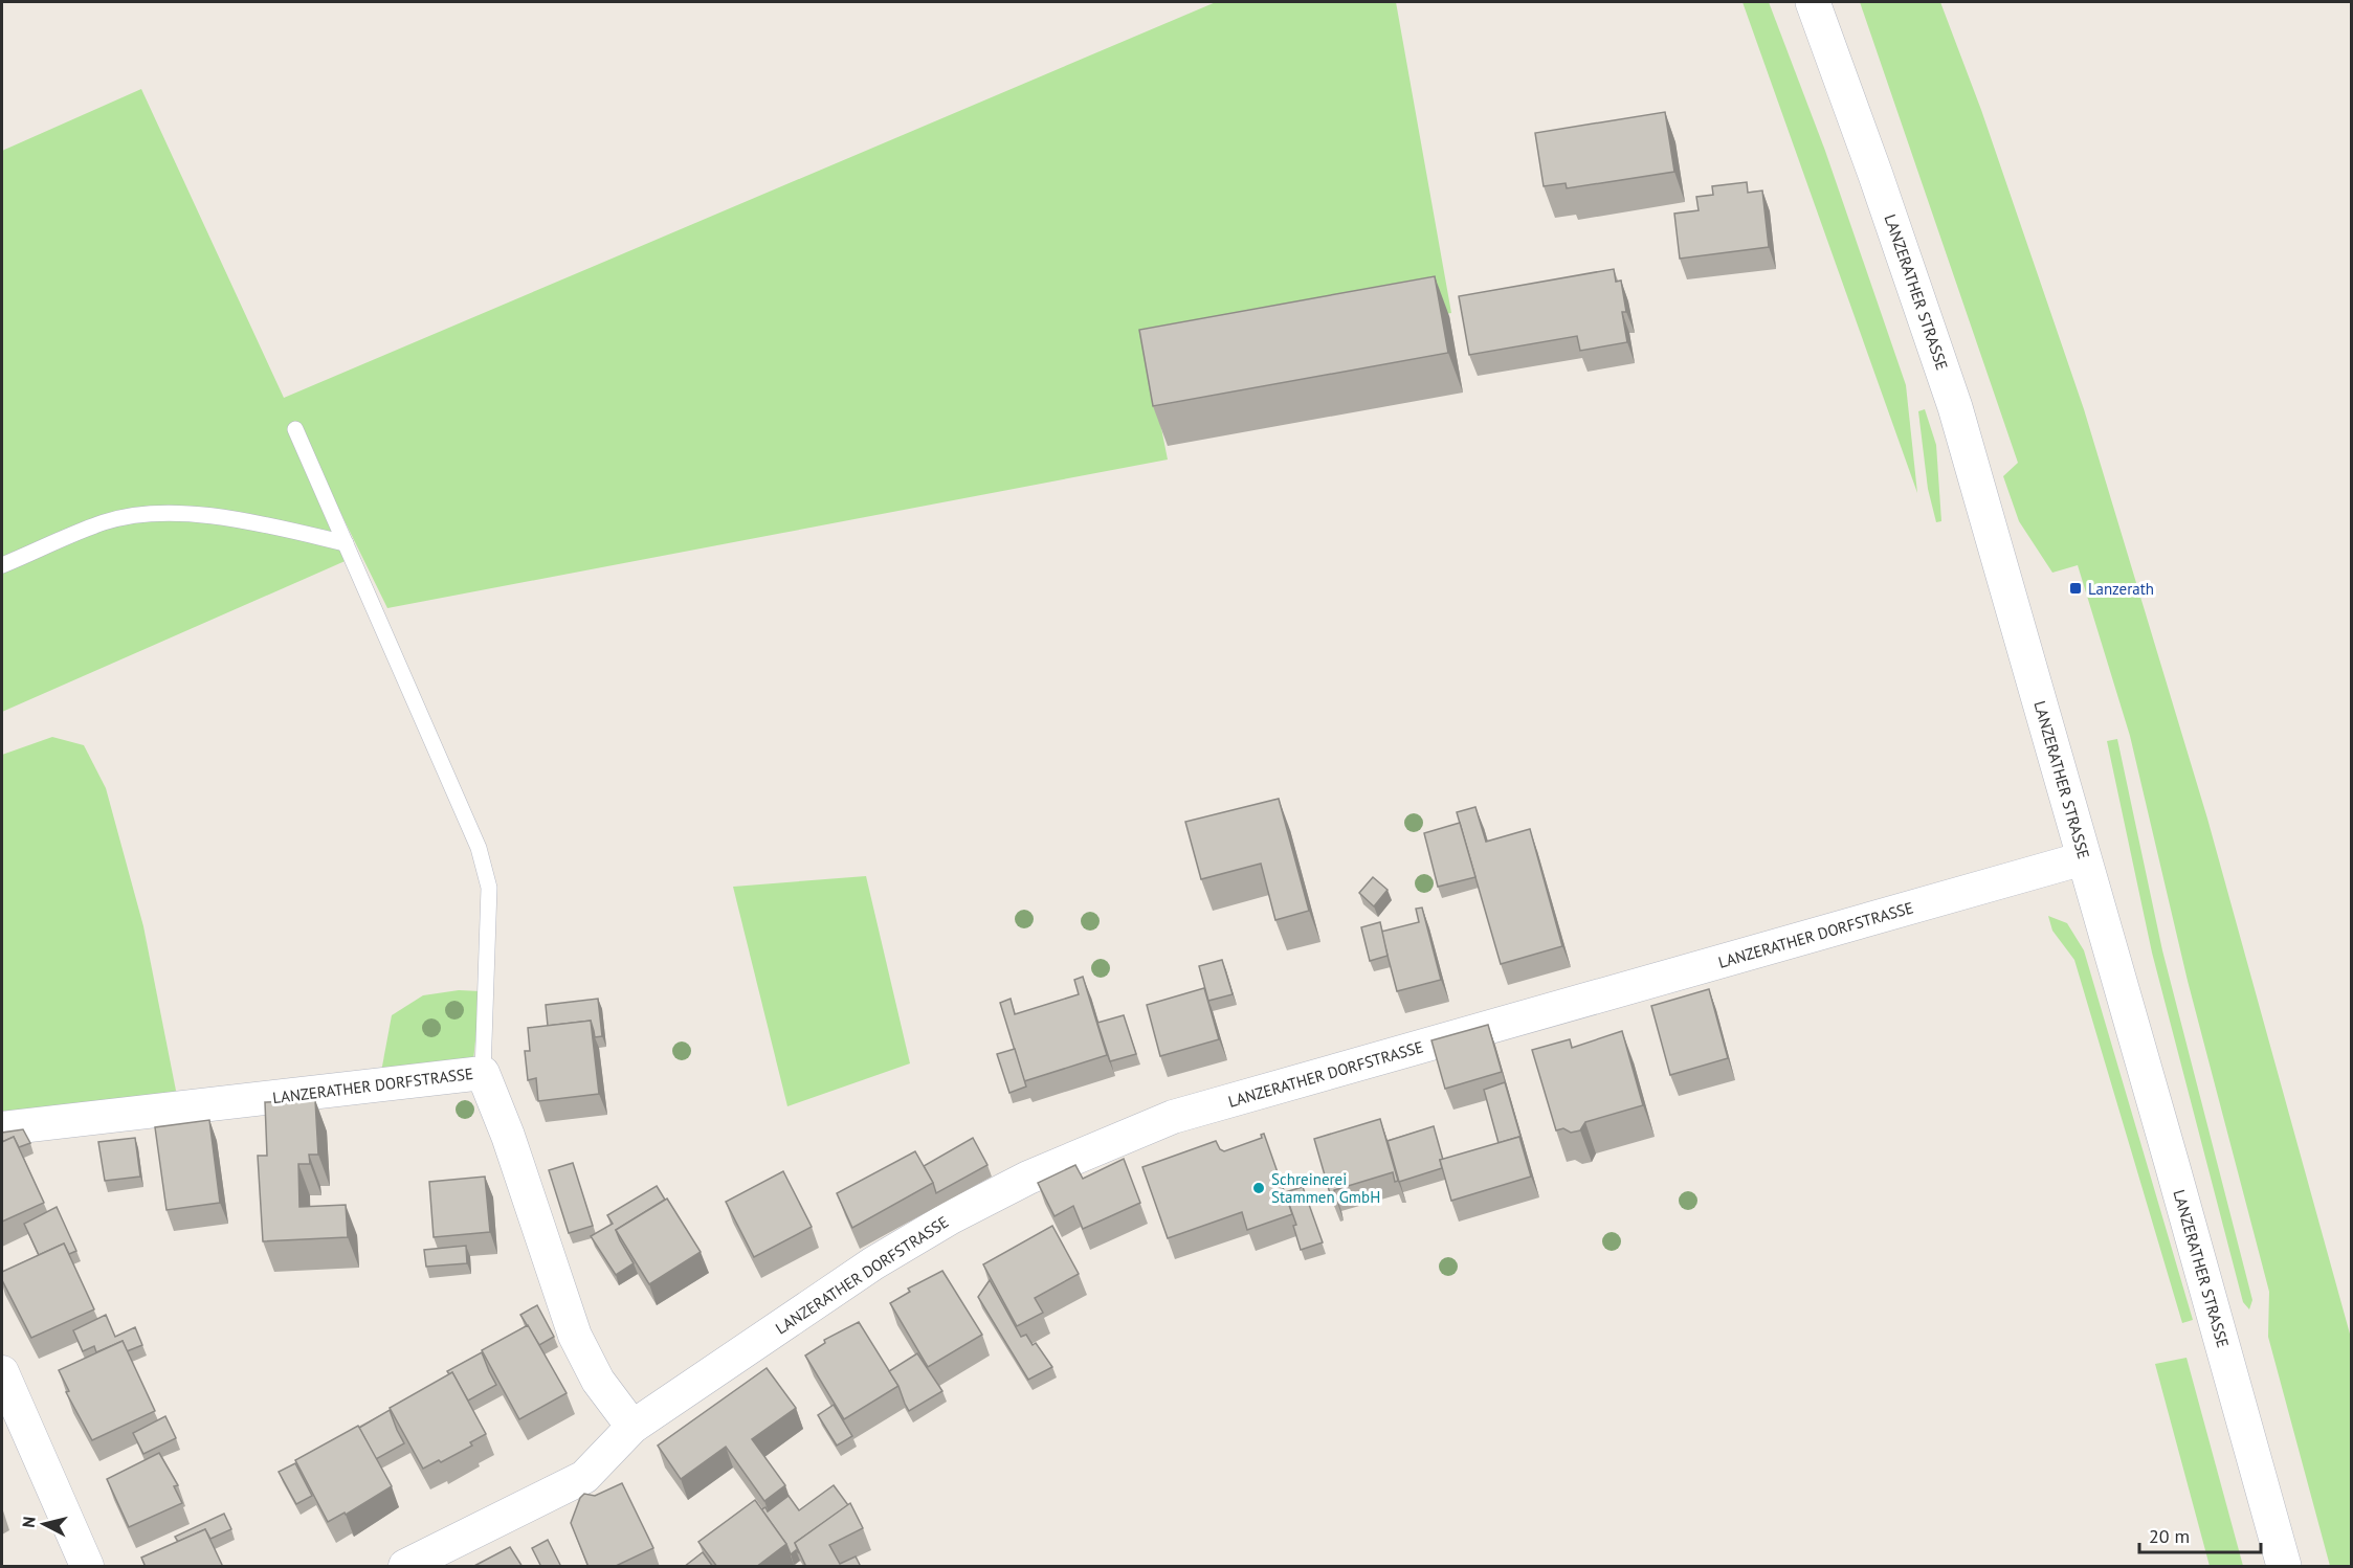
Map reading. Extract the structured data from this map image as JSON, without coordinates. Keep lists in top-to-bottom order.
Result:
{
  "streets": {
    "main road": ["LANZERATHER STRASSE"],
    "street": ["LANZERATHER DORFSTRASSE"]
  },
  "crossings": [
    ["LANZERATHER STRASSE", "LANZERATHER DORFSTRASSE"]
  ],
  "places": {
    "transit": ["Lanzerath"],
    "other": ["Schreinerei Stammen GmbH"]
  },
  "scale_bar": "20 m",
  "north": "left"
}
